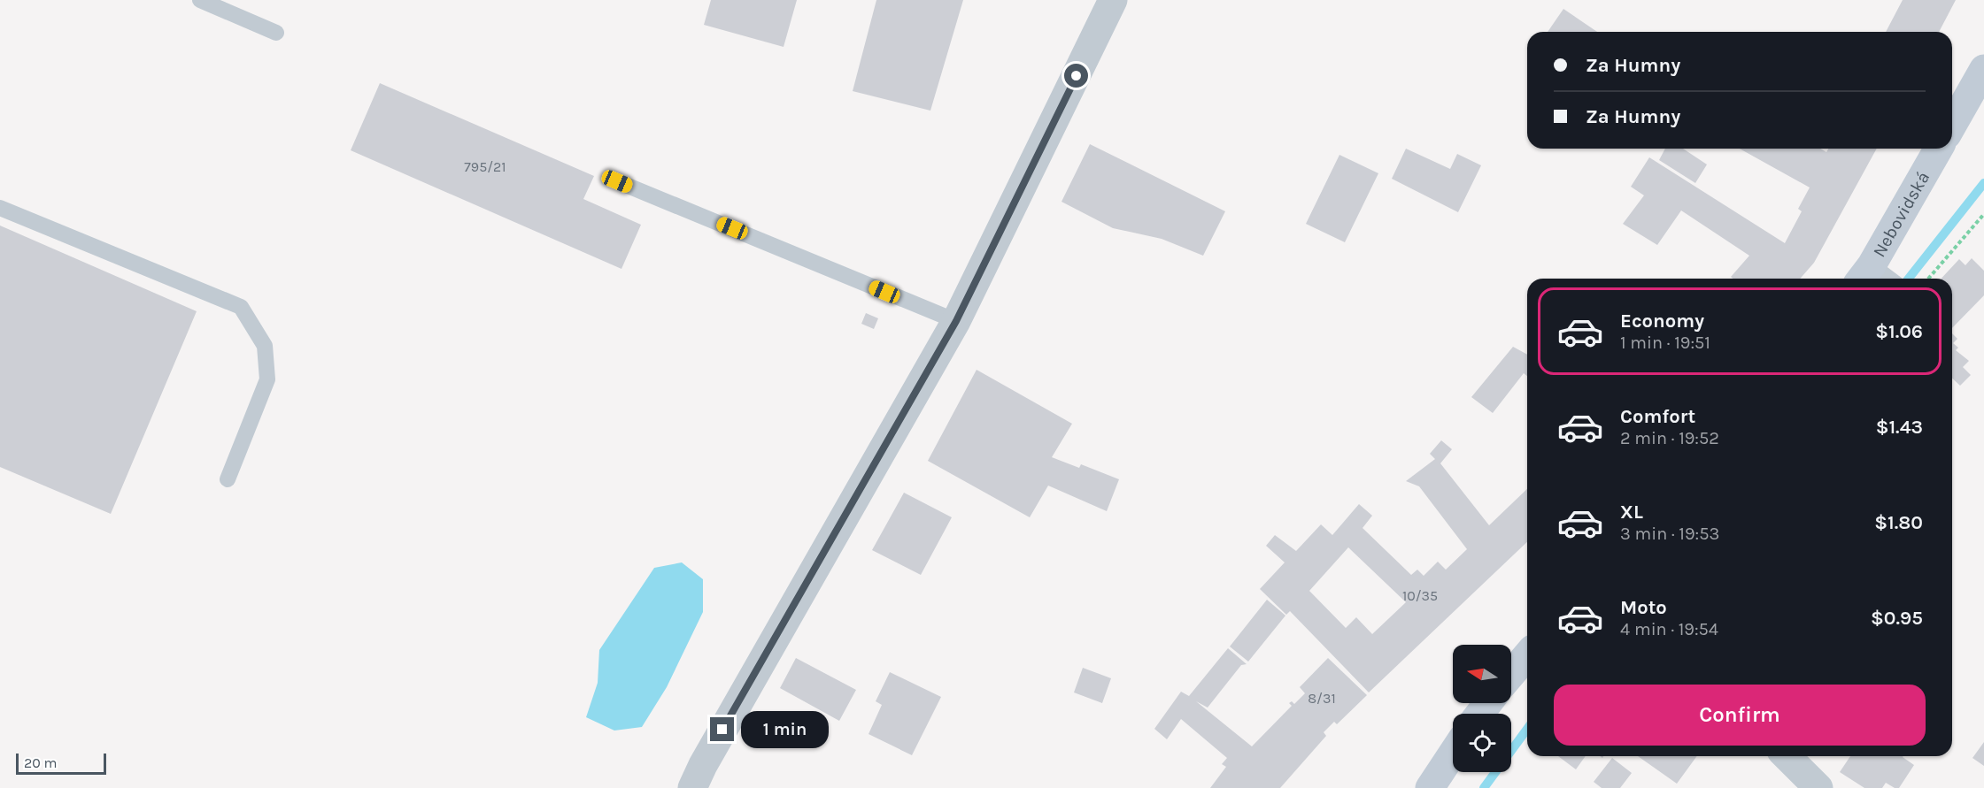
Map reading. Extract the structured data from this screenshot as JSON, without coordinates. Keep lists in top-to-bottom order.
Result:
{
  "streets": {
    "street": ["Nebovidská"]
  },
  "house_numbers": ["795/21", "10/35", "8/31"],
  "scale_bar": "20 m",
  "north": "left",
  "page": {
    "banner": ["Za Humny", "Za Humny"],
    "list": [
      {
        "name": "Economy",
        "note": "1 min · 19:51",
        "value": "$1.06"
      },
      {
        "name": "Comfort",
        "note": "2 min · 19:52",
        "value": "$1.43"
      },
      {
        "name": "XL",
        "note": "3 min · 19:53",
        "value": "$1.80"
      },
      {
        "name": "Moto",
        "note": "4 min · 19:54",
        "value": "$0.95"
      }
    ],
    "buttons": "Confirm",
    "bubble": "1 min",
    "scale": "20 m"
  }
}
